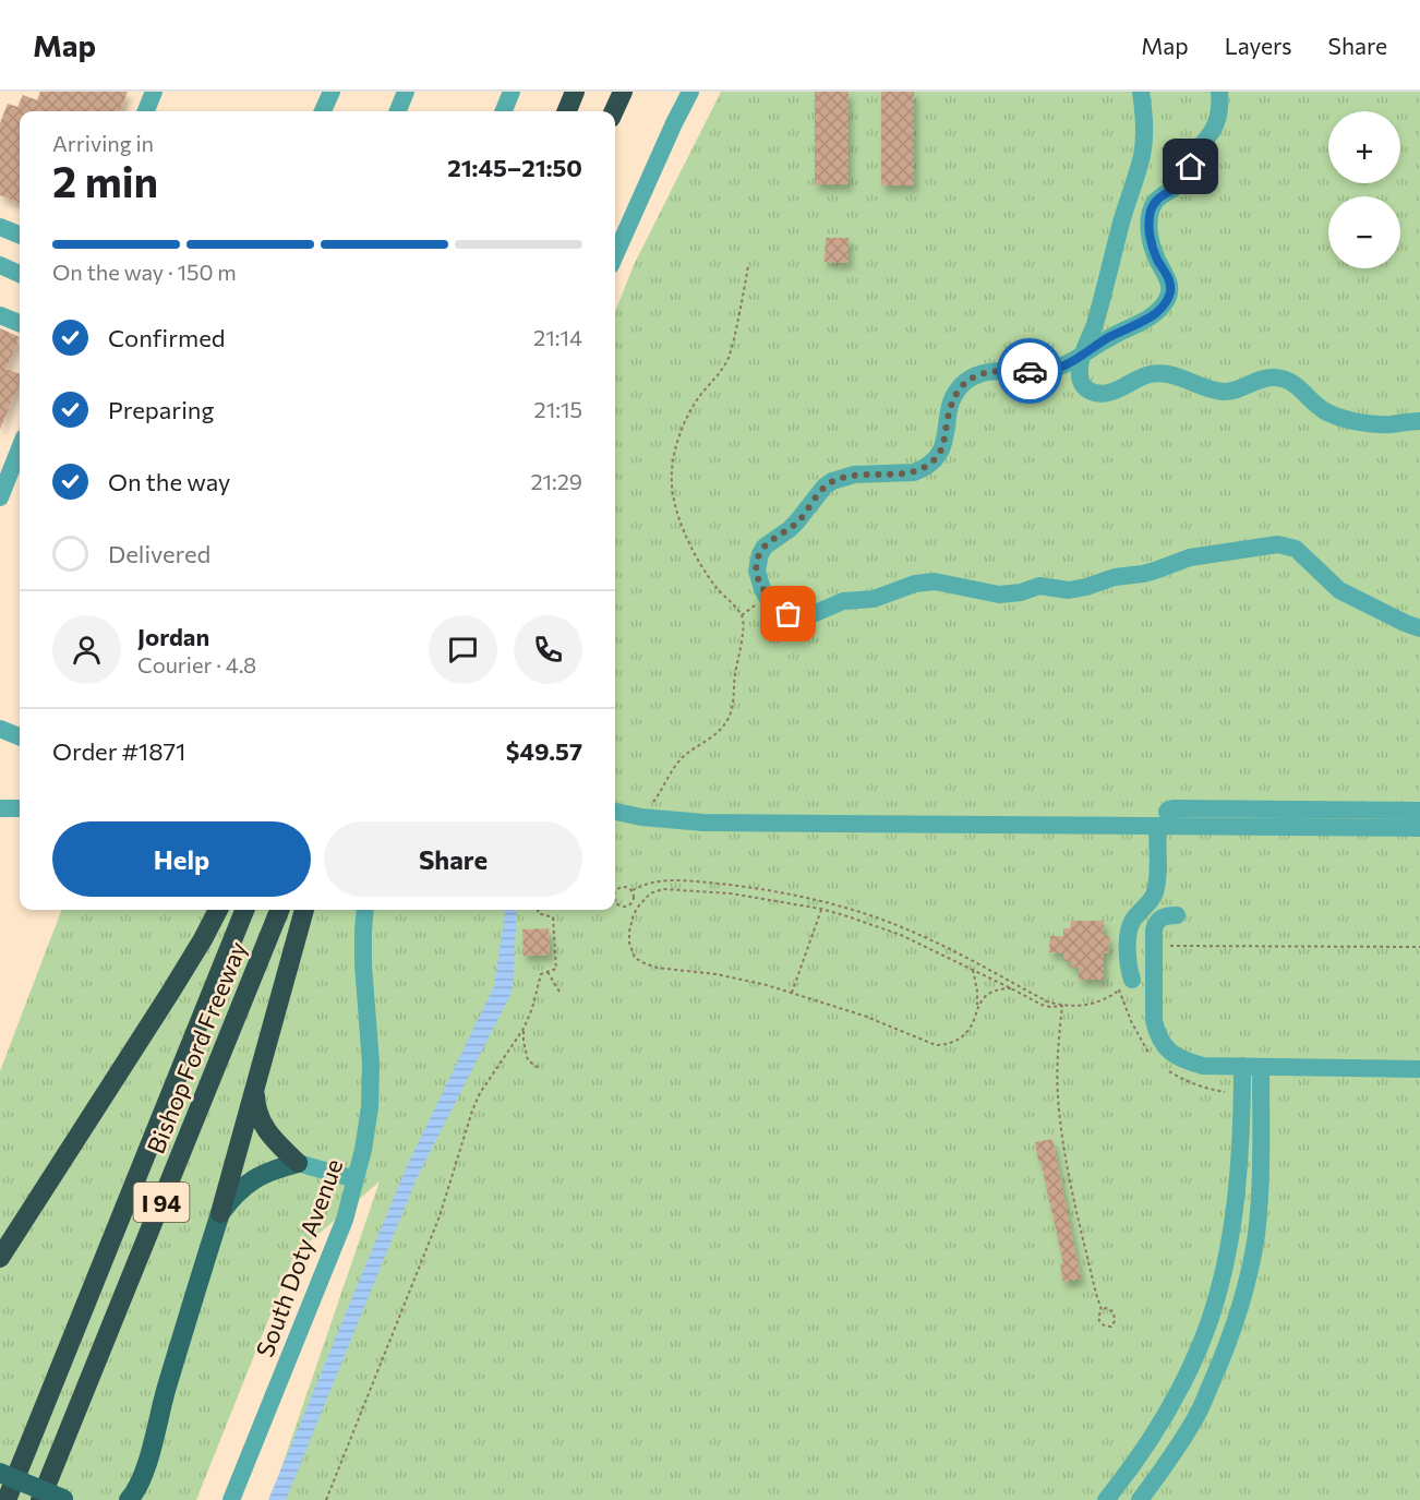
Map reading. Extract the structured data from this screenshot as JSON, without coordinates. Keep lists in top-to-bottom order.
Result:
{
  "streets": {
    "highway": ["Bishop Ford Freeway", "I 94"],
    "street": ["South Doty Avenue"]
  },
  "page": {
    "header": "Map",
    "nav": ["Map", "Layers", "Share"],
    "map_buttons": ["+", "−"],
    "heading": ["2 min", "Arriving in", "21:45–21:50"],
    "panel": [
      "Jordan",
      "Courier · 4.8",
      "Order #1871",
      "$49.57"
    ],
    "bar": "On the way · 150 m",
    "list": [
      ["Confirmed", "21:14"],
      ["Preparing", "21:15"],
      ["On the way", "21:29"],
      "Delivered"
    ],
    "buttons": ["Help", "Share"]
  }
}
